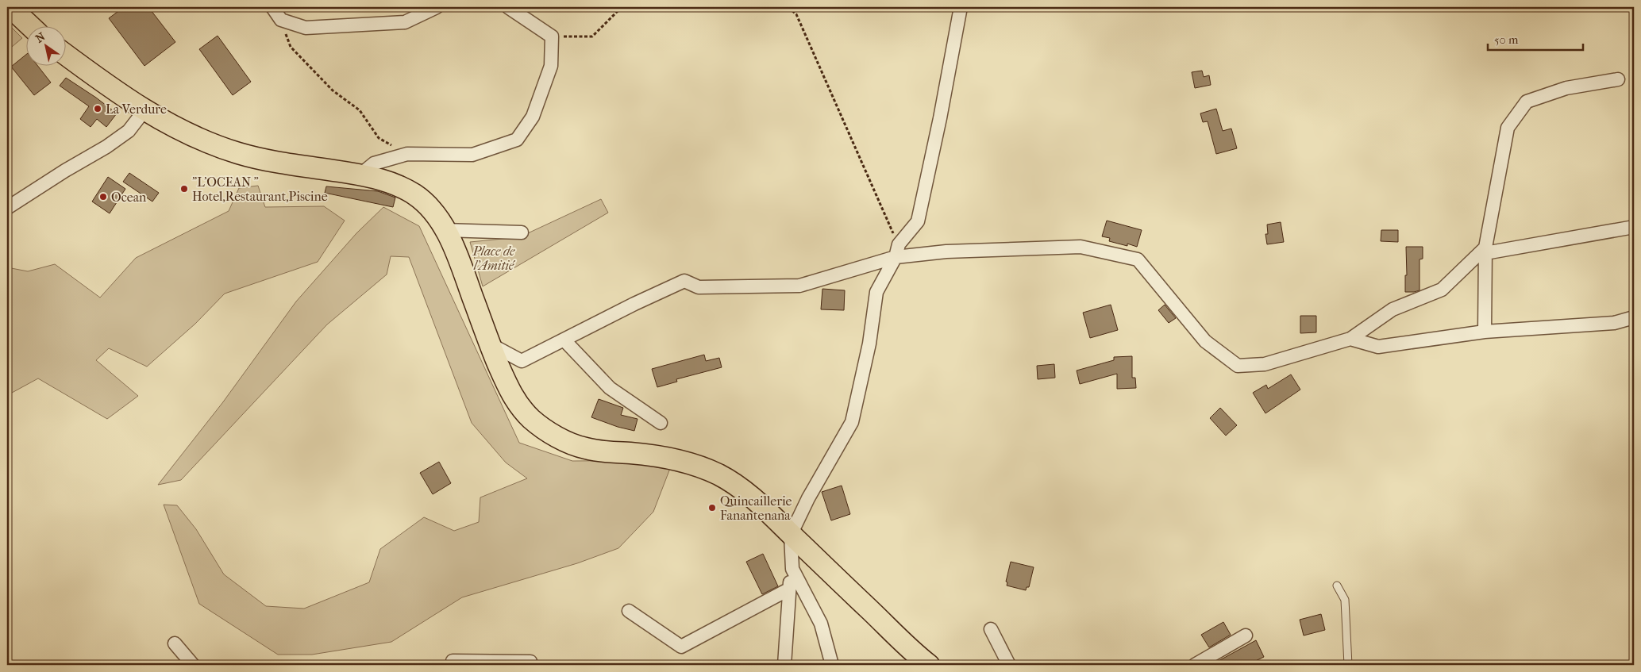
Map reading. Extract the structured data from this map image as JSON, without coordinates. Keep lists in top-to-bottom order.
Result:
{
  "parks": ["Place de l'Amitié"],
  "places": [
    "La Verdure",
    "\"L'OCEAN \" Hotel,Restaurant,Piscine",
    "Ocean",
    "Quincaillerie Fanantenana"
  ],
  "scale_bar": "50 m",
  "north": "top left"
}
